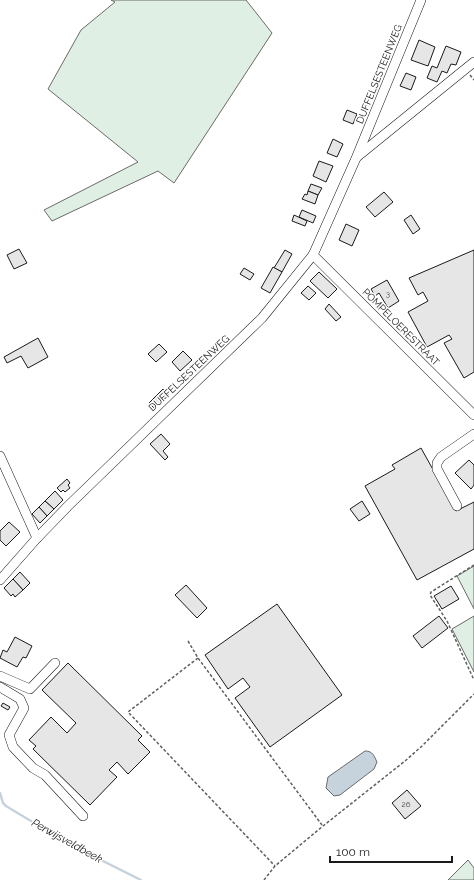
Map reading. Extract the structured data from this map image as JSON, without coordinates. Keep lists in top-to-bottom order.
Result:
{
  "streets": {
    "street": ["DUFFELSESTEENWEG", "POMPELOERESTRAAT"]
  },
  "crossings": [
    ["DUFFELSESTEENWEG", "POMPELOERESTRAAT"]
  ],
  "water": ["Perwijsveldbeek"],
  "house_numbers": ["3", "26"],
  "scale_bar": "100 m"
}
